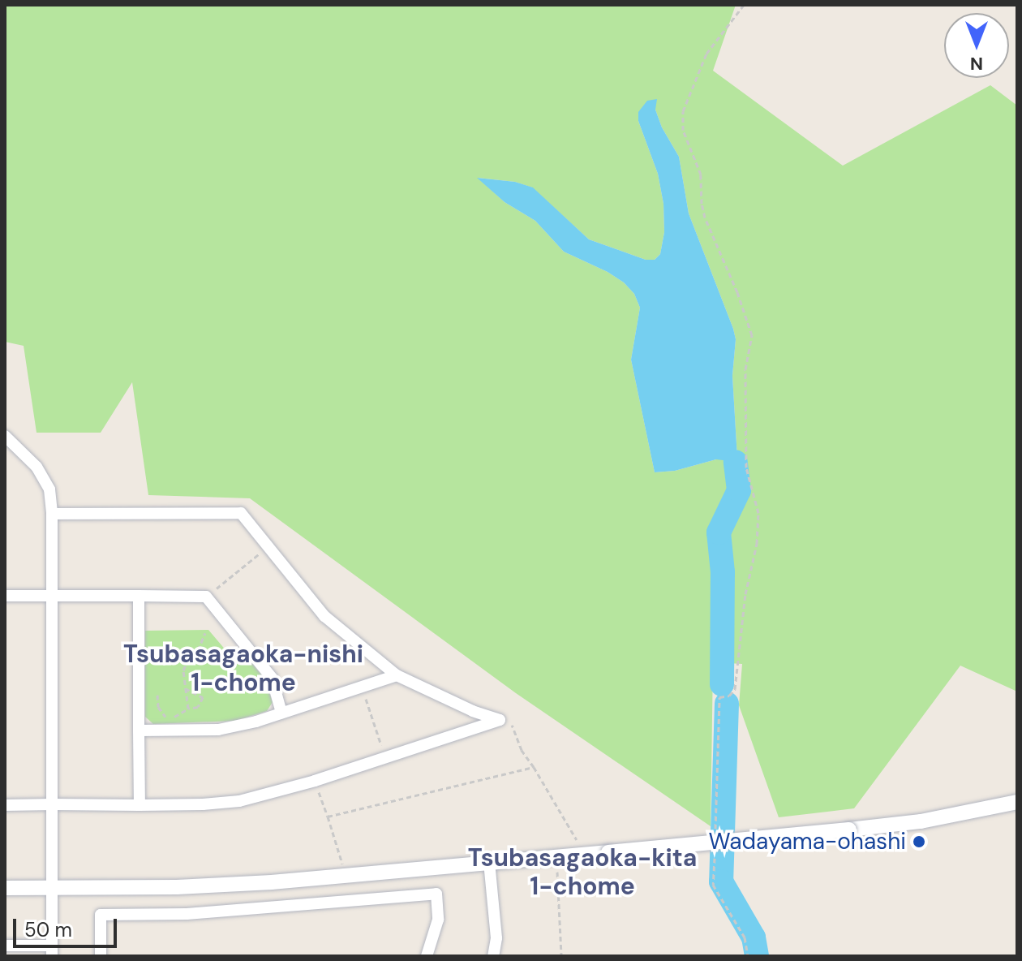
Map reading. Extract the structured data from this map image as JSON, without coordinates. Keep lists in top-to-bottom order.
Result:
{
  "districts": ["Tsubasagaoka-nishi 1-chome", "Tsubasagaoka-kita 1-chome"],
  "places": ["Wadayama-ohashi"],
  "scale_bar": "50 m",
  "north": "bottom"
}
